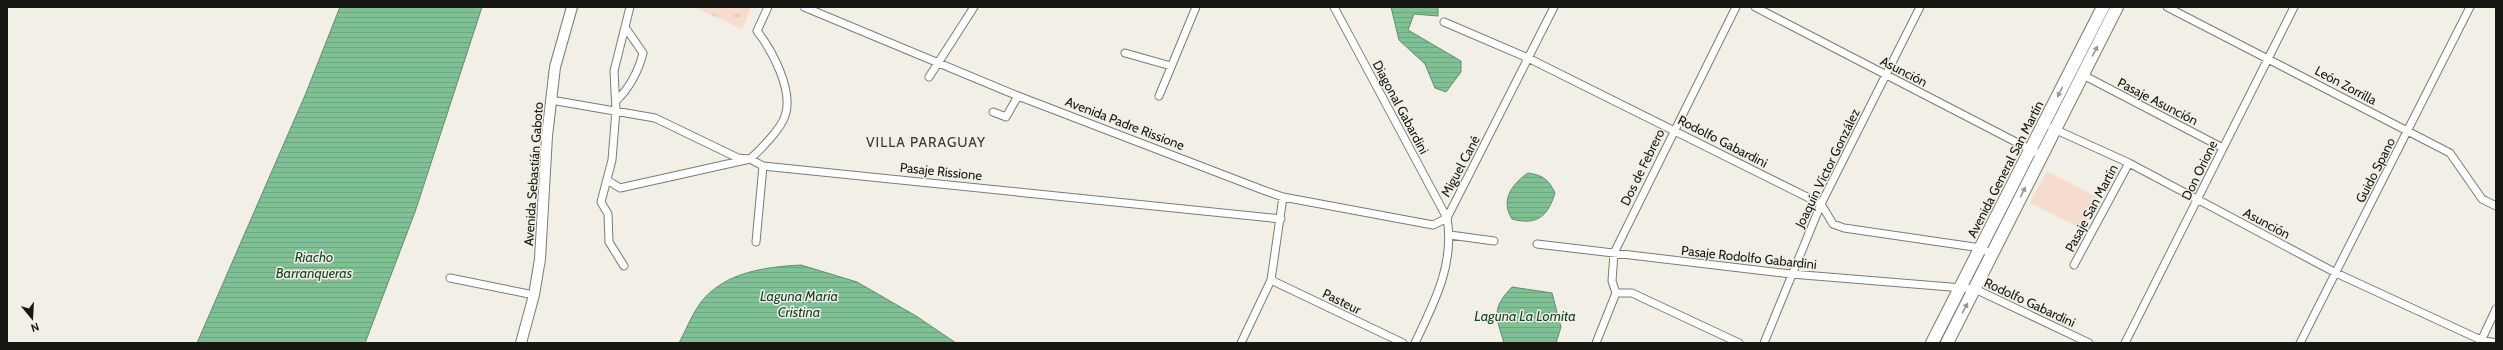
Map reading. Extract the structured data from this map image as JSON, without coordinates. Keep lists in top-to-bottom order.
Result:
{
  "streets": {
    "main road": ["Avenida General San Martín", "Avenida Sebastián Gaboto"],
    "street": [
      "Asunción",
      "León Zorrilla",
      "Pasaje Asunción",
      "Diagonal Gabardini",
      "Avenida Padre Rissione",
      "Rodolfo Gabardini",
      "Miguel Cané",
      "Dos de Febrero",
      "Joaquín Víctor González",
      "Don Orione",
      "Guido Spano",
      "Pasaje Rissione",
      "Pasaje San Martín",
      "Pasaje Rodolfo Gabardini",
      "Pasteur"
    ]
  },
  "crossings": [
    ["Asunción", "Joaquín Víctor González"],
    ["Asunción", "Avenida General San Martín"],
    ["Asunción", "Don Orione"],
    ["Asunción", "Guido Spano"],
    ["Asunción", "Pasaje San Martín"],
    ["León Zorrilla", "Don Orione"],
    ["León Zorrilla", "Guido Spano"],
    ["Pasaje Asunción", "Avenida General San Martín"],
    ["Pasaje Asunción", "Don Orione"],
    ["Diagonal Gabardini", "Avenida Padre Rissione"],
    ["Diagonal Gabardini", "Miguel Cané"],
    ["Avenida Padre Rissione", "Miguel Cané"],
    ["Rodolfo Gabardini", "Miguel Cané"],
    ["Rodolfo Gabardini", "Dos de Febrero"],
    ["Rodolfo Gabardini", "Joaquín Víctor González"],
    ["Rodolfo Gabardini", "Avenida General San Martín"],
    ["Rodolfo Gabardini", "Pasaje Rodolfo Gabardini"],
    ["Dos de Febrero", "Pasaje Rodolfo Gabardini"],
    ["Joaquín Víctor González", "Pasaje Rodolfo Gabardini"],
    ["Avenida General San Martín", "Pasaje Rodolfo Gabardini"],
    ["Pasaje Rissione", "Avenida Sebastián Gaboto"]
  ],
  "districts": ["VILLA PARAGUAY"],
  "water": ["Riacho Barranqueras", "Laguna María Cristina", "Laguna La Lomita"],
  "north": "bottom"
}
